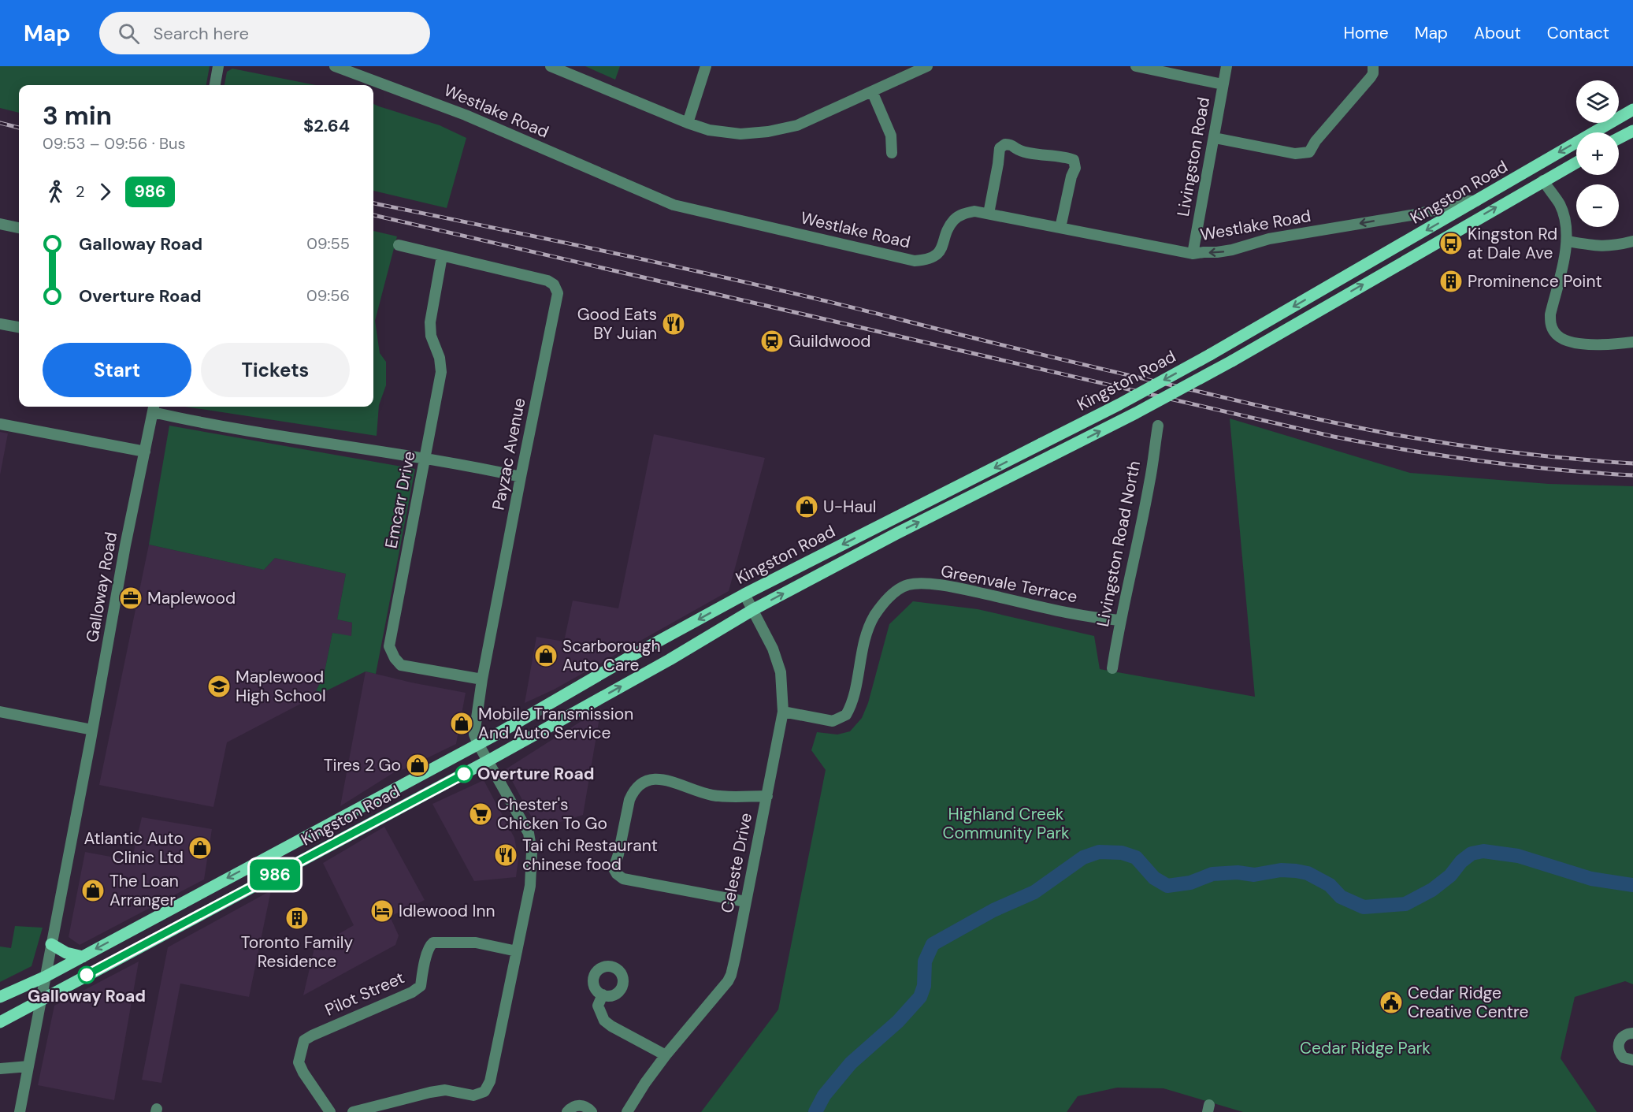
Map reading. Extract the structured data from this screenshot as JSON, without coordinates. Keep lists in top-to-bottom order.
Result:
{
  "streets": {
    "main road": ["Kingston Road"],
    "street": [
      "Westlake Road",
      "Livingston Road",
      "Payzac Avenue",
      "Emcarr Drive",
      "Livingston Road North",
      "Greenvale Terrace",
      "Galloway Road",
      "Celeste Drive",
      "Pilot Street"
    ]
  },
  "crossings": [
    ["Westlake Road", "Livingston Road"],
    ["Westlake Road", "Kingston Road"],
    ["Kingston Road", "Payzac Avenue"],
    ["Kingston Road", "Galloway Road"],
    ["Kingston Road", "Celeste Drive"],
    ["Payzac Avenue", "Emcarr Drive"],
    ["Livingston Road North", "Greenvale Terrace"],
    ["Greenvale Terrace", "Celeste Drive"]
  ],
  "parks": ["Highland Creek Community Park", "Cedar Ridge Park"],
  "places": {
    "bus stop": ["Kingston Rd at Dale Ave"],
    "building": ["Prominence Point", "Toronto Family Residence"],
    "restaurant": ["Good Eats BY Juian", "Tai chi Restaurant chinese food"],
    "station": ["Guildwood"],
    "shop": [
      "U-Haul",
      "Scarborough Auto Care",
      "Mobile Transmission And Auto Service",
      "Tires 2 Go",
      "Atlantic Auto Clinic Ltd",
      "The Loan Arranger"
    ],
    "office": ["Maplewood"],
    "school or university": ["Maplewood High School"],
    "other": ["Overture Road", "Galloway Road"],
    "supermarket": ["Chester's Chicken To Go"],
    "hotel": ["Idlewood Inn"],
    "public building": ["Cedar Ridge Creative Centre"]
  },
  "lines": ["bus line 986"],
  "page": {
    "header": "Map",
    "search": "Search here",
    "nav": [
      "Home",
      "Map",
      "About",
      "Contact"
    ],
    "on_map": "986",
    "map_buttons": ["+", "−"],
    "heading": ["3 min", "09:53 – 09:56 · Bus", "$2.64"],
    "legs": ["2", "986"],
    "list": [
      {
        "name": "Galloway Road",
        "value": "09:55"
      },
      {
        "name": "Overture Road",
        "value": "09:56"
      }
    ],
    "buttons": ["Start", "Tickets"]
  }
}
